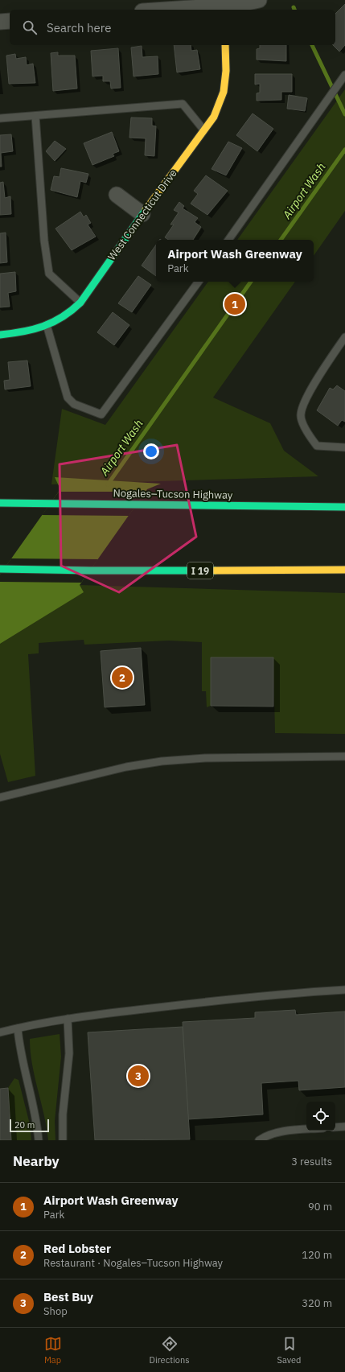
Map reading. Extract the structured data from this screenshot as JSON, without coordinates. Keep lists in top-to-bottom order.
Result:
{
  "streets": {
    "main road": ["West Connecticut Drive", "Nogales–Tucson Highway", "I 19"]
  },
  "water": ["Airport Wash"],
  "scale_bar": "20 m",
  "page": {
    "search": "Search here",
    "popup": ["Airport Wash Greenway", "Park"],
    "pins": ["1", "2", "3"],
    "scale": "20 m",
    "heading": ["Nearby", "3 results"],
    "list": [
      {
        "mark": "1",
        "name": "Airport Wash Greenway",
        "note": "Park",
        "value": "90 m"
      },
      {
        "mark": "2",
        "name": "Red Lobster",
        "note": "Restaurant · Nogales–Tucson Highway",
        "value": "120 m"
      },
      {
        "mark": "3",
        "name": "Best Buy",
        "note": "Shop",
        "value": "320 m"
      }
    ],
    "nav": ["Map", "Directions", "Saved"]
  }
}
